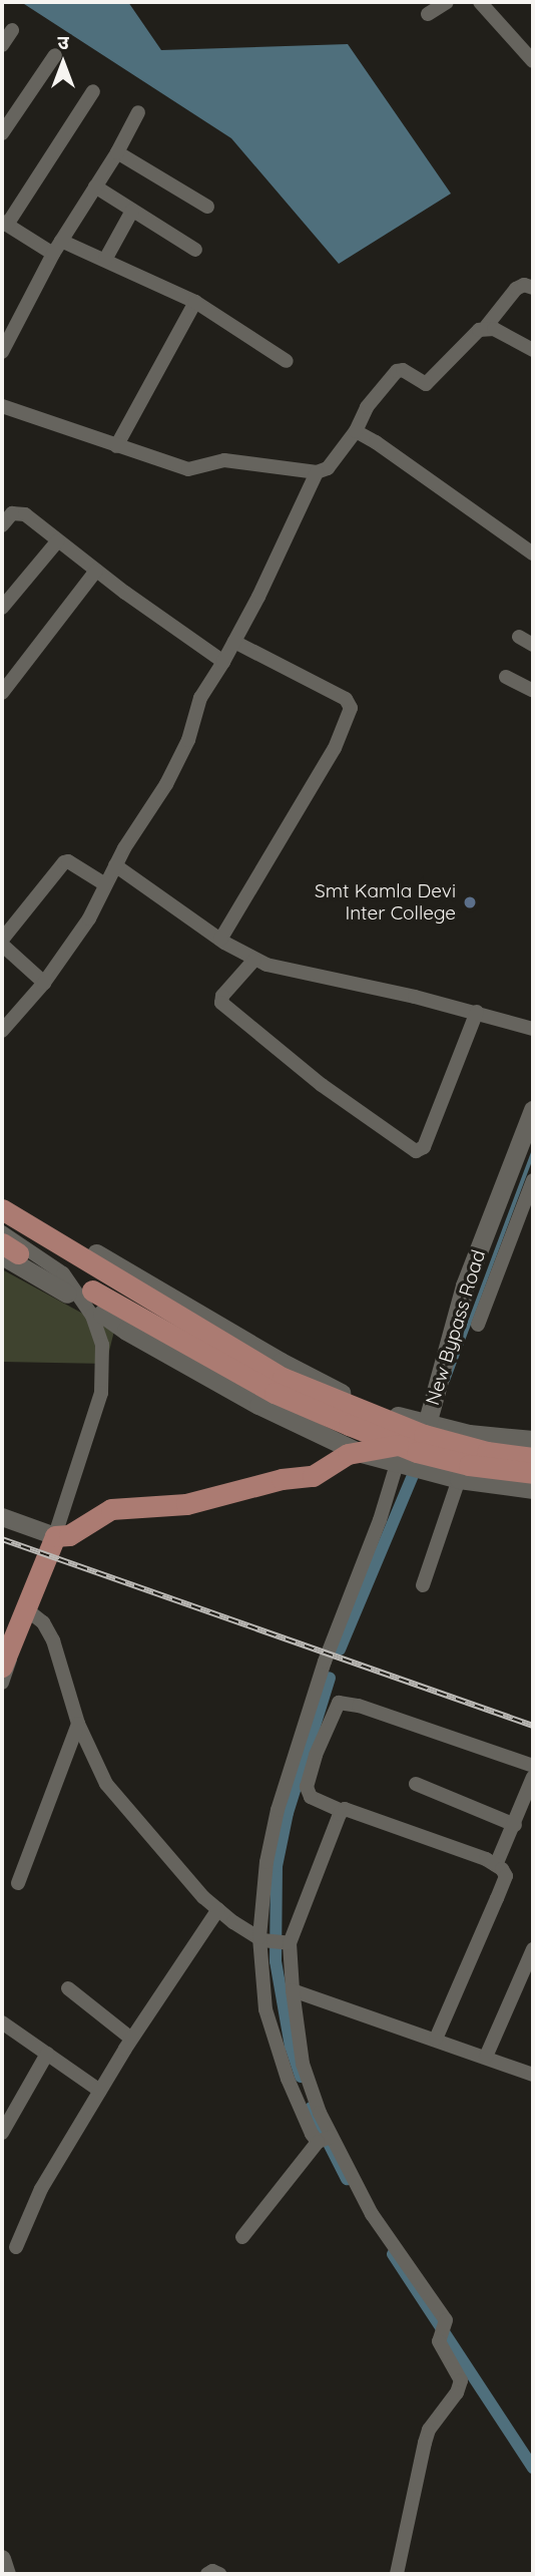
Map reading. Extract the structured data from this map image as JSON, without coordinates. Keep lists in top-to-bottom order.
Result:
{
  "streets": {
    "main road": ["New Bypass Road"]
  },
  "places": ["Smt Kamla Devi Inter College"],
  "north": "top"
}
